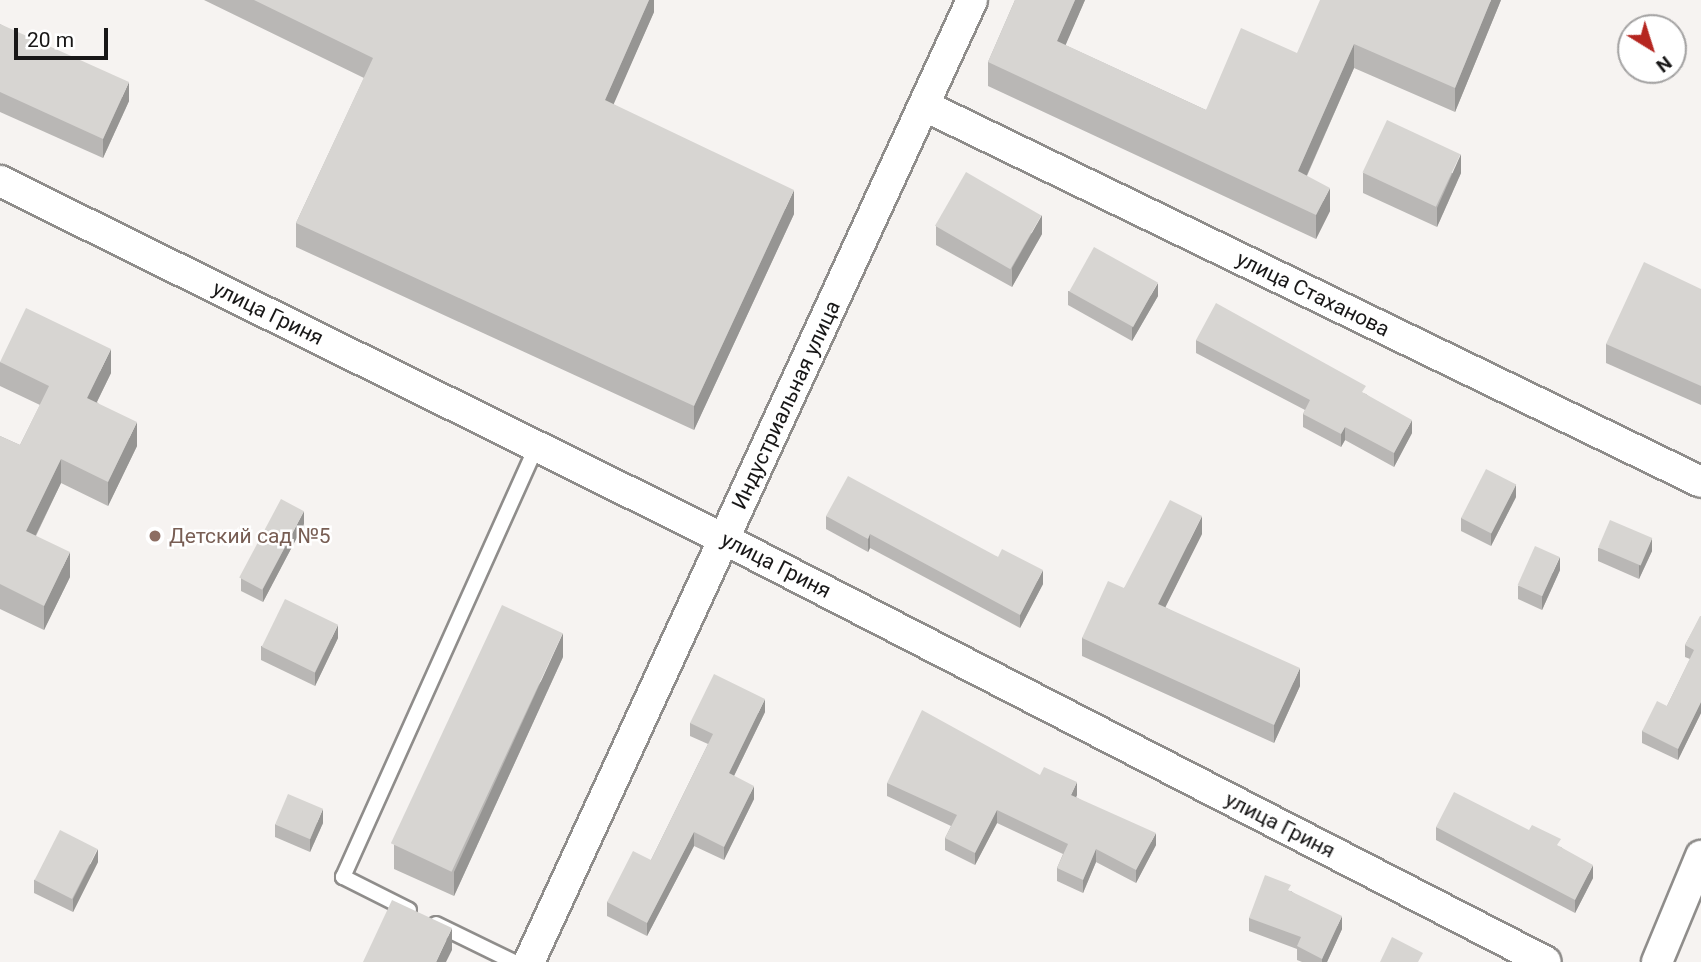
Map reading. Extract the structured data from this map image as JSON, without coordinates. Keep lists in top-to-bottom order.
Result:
{
  "streets": {
    "street": ["улица Стаханова", "улица Гриня", "Индустриальная улица"]
  },
  "crossings": [
    ["улица Стаханова", "Индустриальная улица"],
    ["улица Гриня", "Индустриальная улица"]
  ],
  "places": ["Детский сад №5"],
  "scale_bar": "20 m",
  "north": "bottom right"
}
